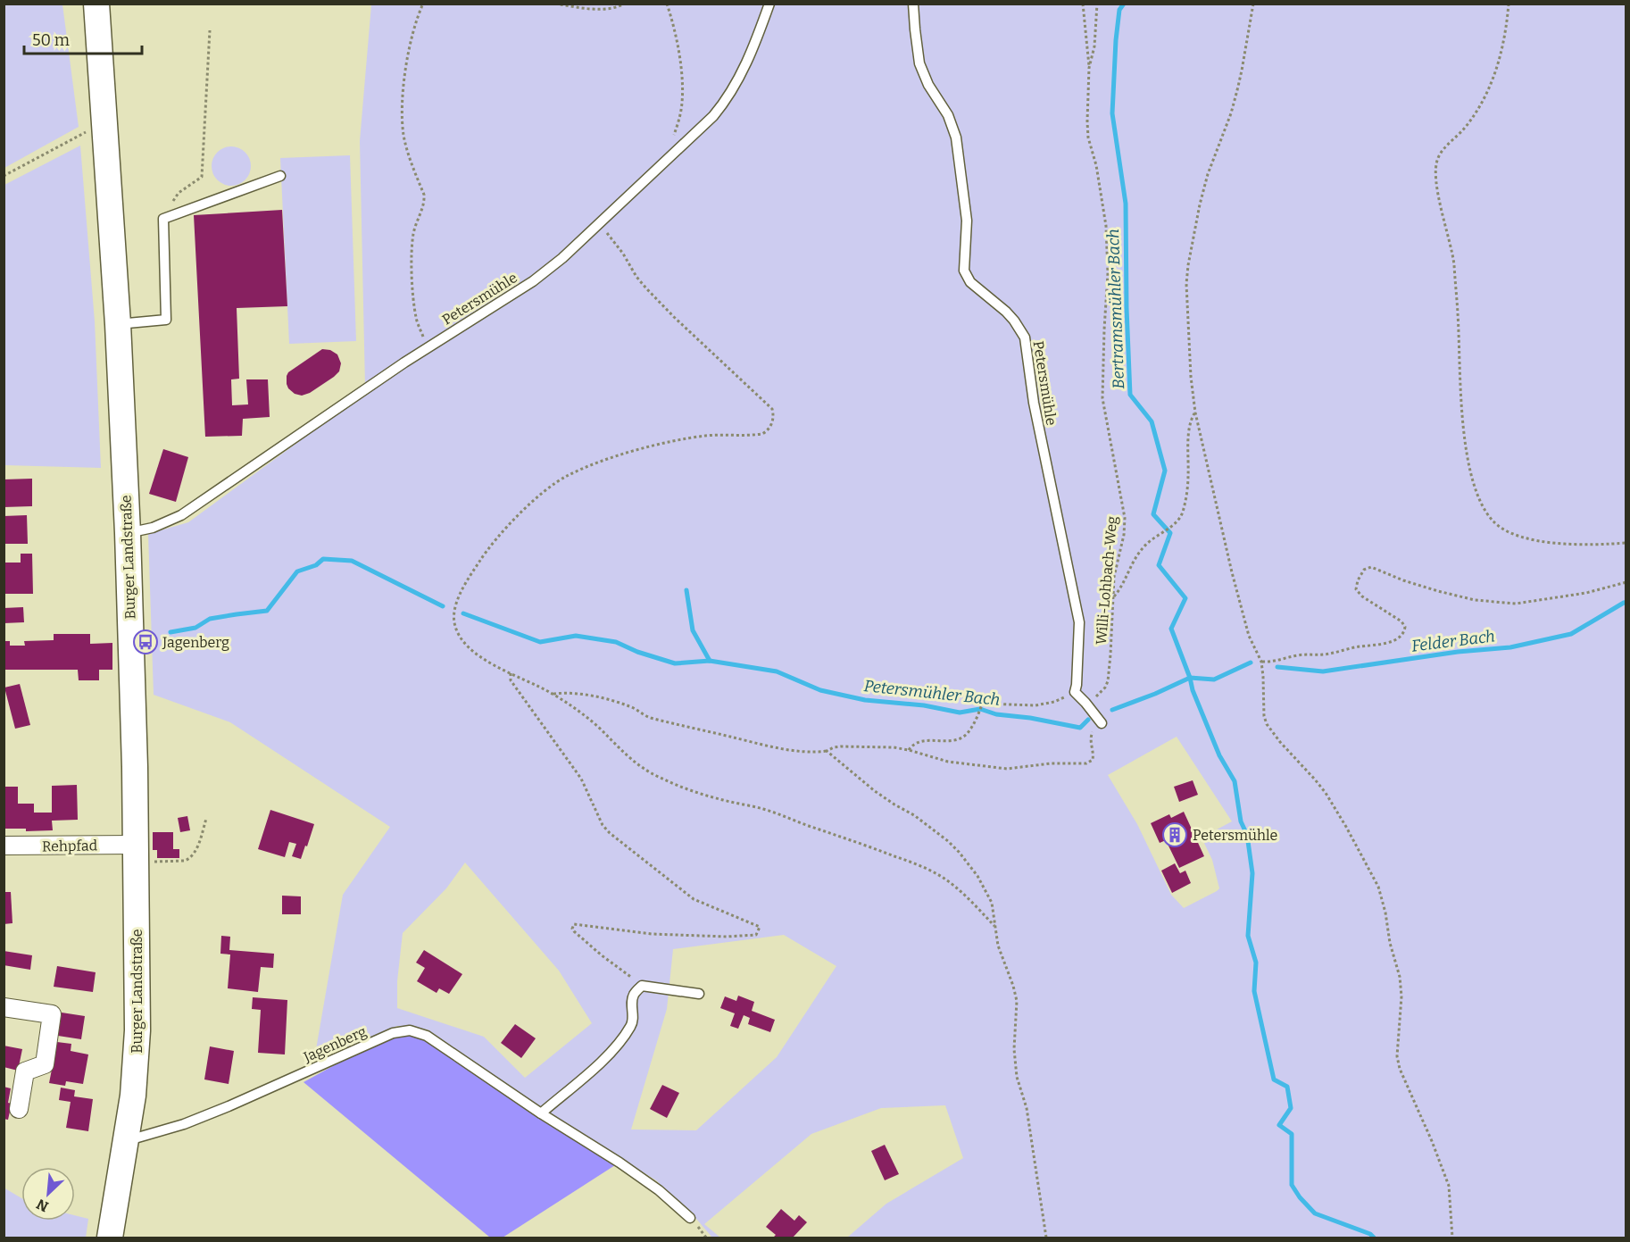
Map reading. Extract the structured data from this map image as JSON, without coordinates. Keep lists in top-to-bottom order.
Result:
{
  "streets": {
    "main road": ["Burger Landstraße"],
    "street": ["Rehpfad"],
    "lane": ["Petersmühle", "Jagenberg"],
    "path": ["Willi-Lohbach-Weg"]
  },
  "crossings": [
    ["Petersmühle", "Burger Landstraße"],
    ["Burger Landstraße", "Rehpfad"],
    ["Burger Landstraße", "Jagenberg"]
  ],
  "water": ["Bertramsmühler Bach", "Felder Bach", "Petersmühler Bach"],
  "places": {
    "bus stop": ["Jagenberg"],
    "building": ["Petersmühle"]
  },
  "scale_bar": "50 m",
  "north": "bottom left"
}
